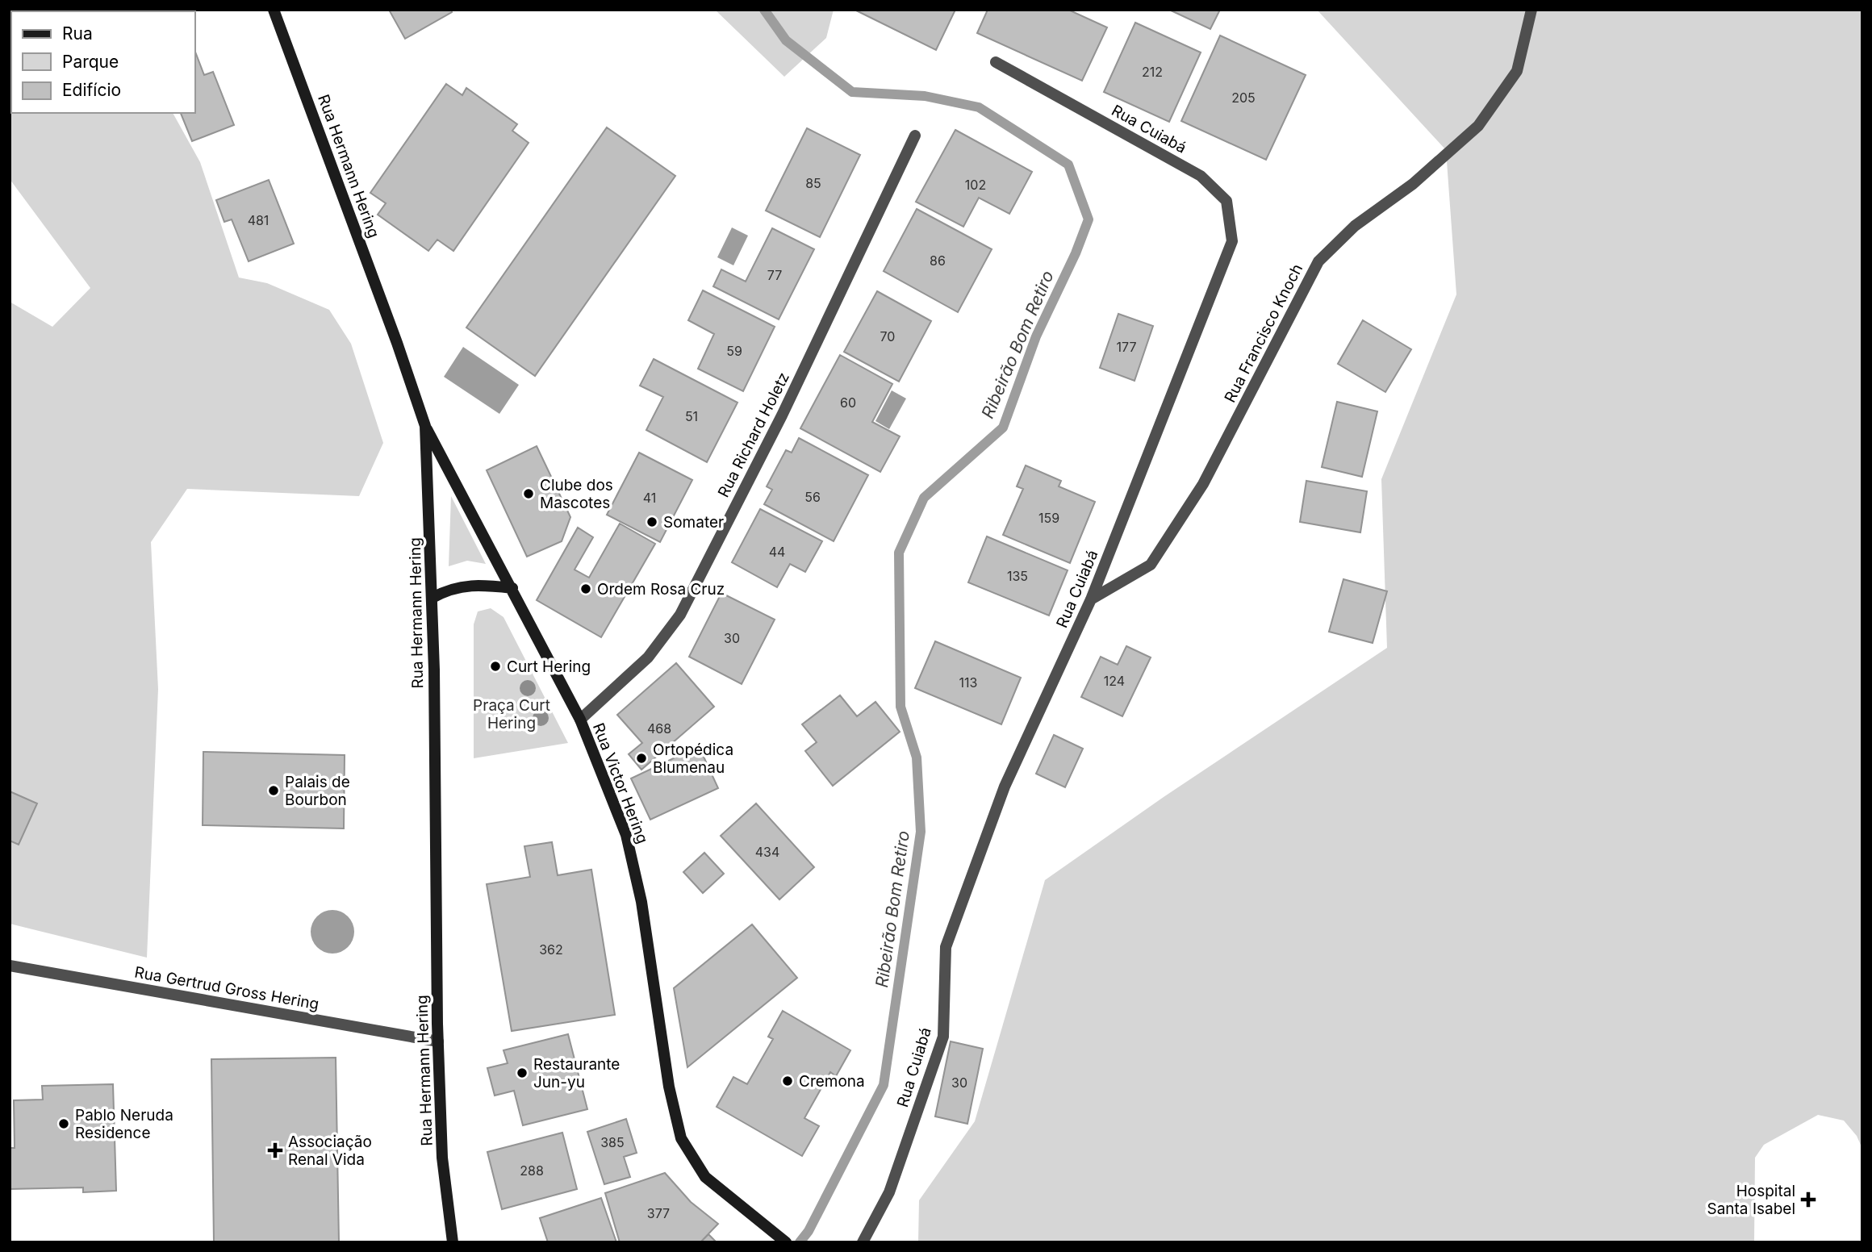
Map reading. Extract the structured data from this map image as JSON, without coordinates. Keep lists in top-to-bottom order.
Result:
{
  "streets": {
    "street": [
      "Rua Cuiabá",
      "Rua Hermann Hering",
      "Rua Francisco Knoch",
      "Rua Richard Holetz",
      "Rua Victor Hering",
      "Rua Gertrud Gross Hering"
    ]
  },
  "crossings": [
    ["Rua Cuiabá", "Rua Francisco Knoch"],
    ["Rua Hermann Hering", "Rua Victor Hering"],
    ["Rua Hermann Hering", "Rua Gertrud Gross Hering"],
    ["Rua Richard Holetz", "Rua Victor Hering"]
  ],
  "water": ["Ribeirão Bom Retiro"],
  "parks": ["Praça Curt Hering"],
  "places": {
    "other": [
      "Clube dos Mascotes",
      "Somater",
      "Ordem Rosa Cruz",
      "Curt Hering",
      "Ortopédica Blumenau",
      "Palais de Bourbon",
      "Restaurante Jun-yu",
      "Cremona",
      "Pablo Neruda Residence"
    ],
    "health": ["Associação Renal Vida", "Hospital Santa Isabel"]
  },
  "house_numbers": [
    "212",
    "205",
    "85",
    "102",
    "481",
    "86",
    "77",
    "70",
    "177",
    "59",
    "60",
    "51",
    "56",
    "41",
    "159",
    "44",
    "135",
    "30",
    "124",
    "113",
    "468",
    "434",
    "362",
    "30",
    "385",
    "288",
    "377"
  ],
  "legend": ["Rua", "Parque", "Edifício"]
}
